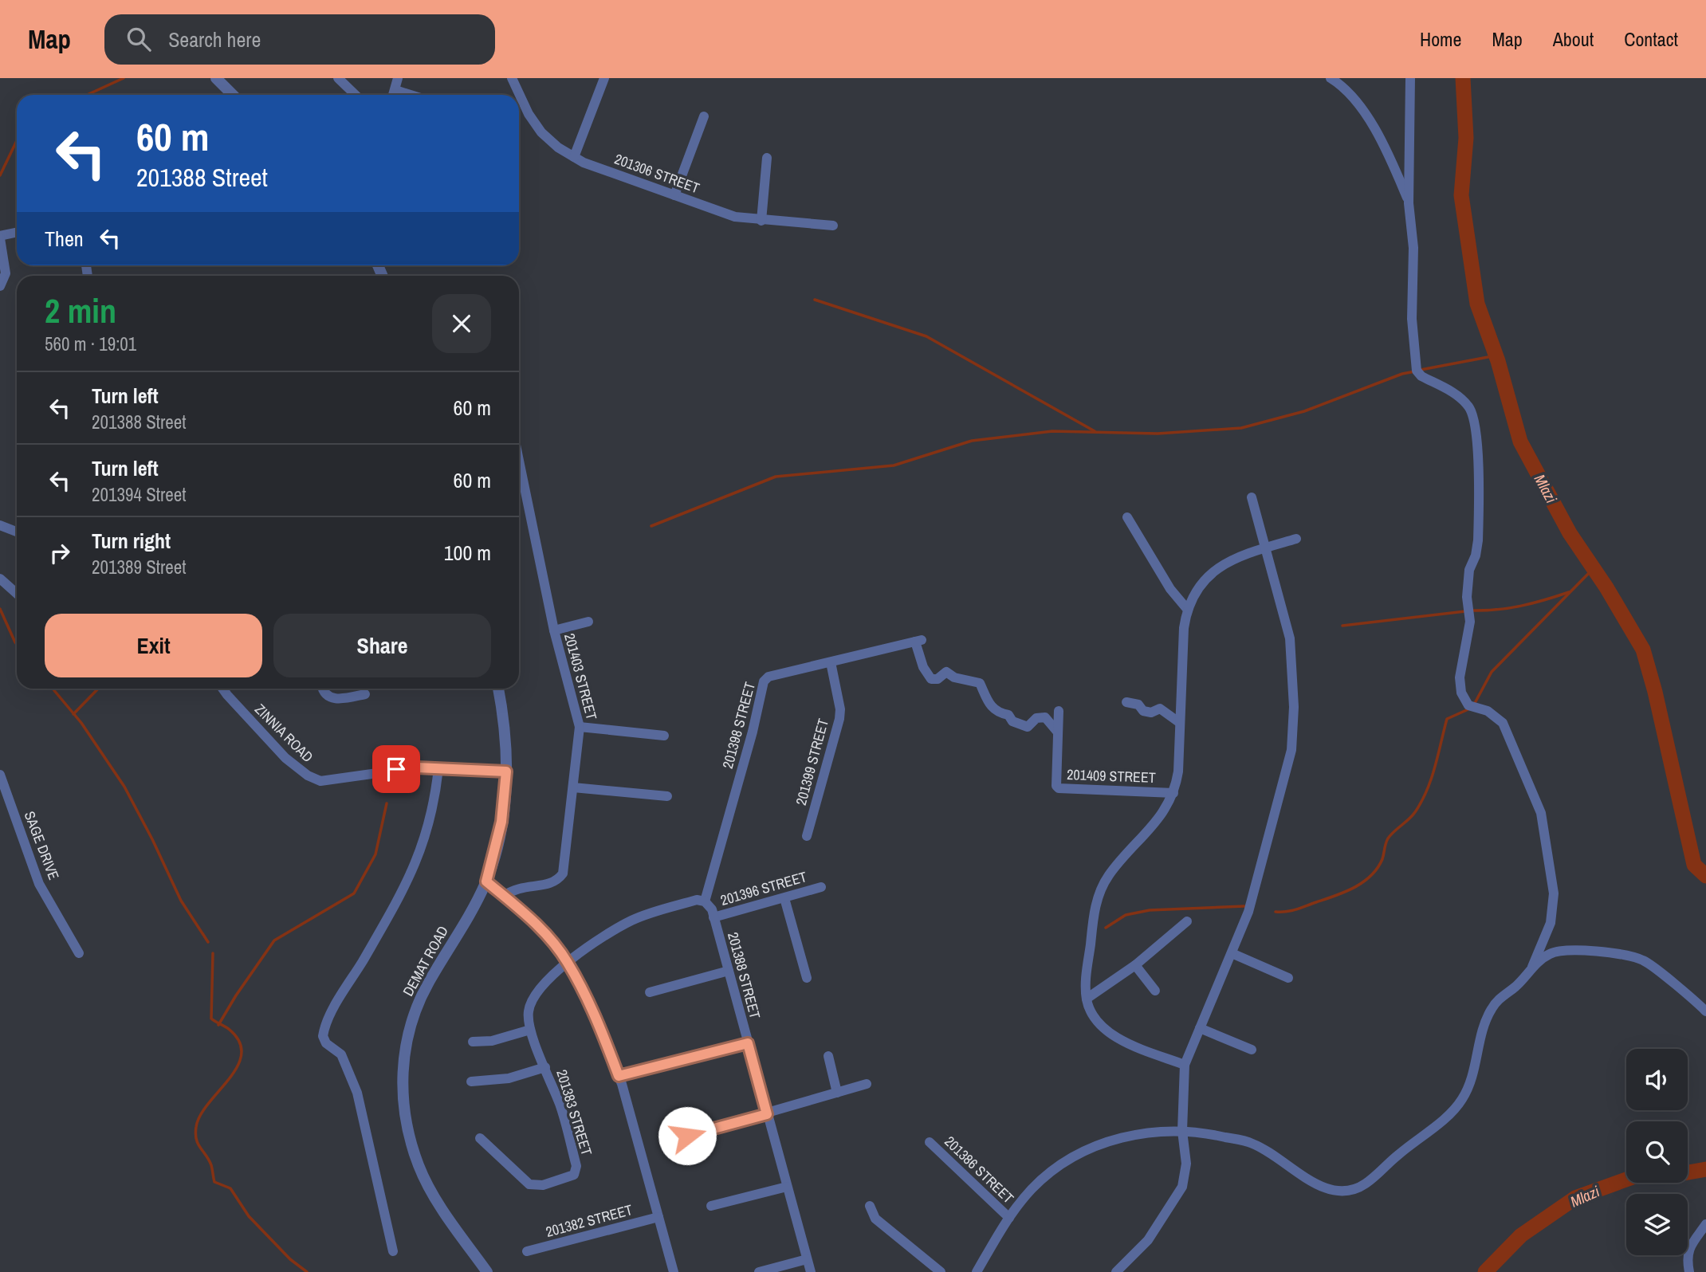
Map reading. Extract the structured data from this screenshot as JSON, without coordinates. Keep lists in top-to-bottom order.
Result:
{
  "streets": {
    "street": [
      "201306 STREET",
      "201403 STREET",
      "201398 STREET",
      "ZINNIA ROAD",
      "201399 STREET",
      "201409 STREET",
      "SAGE DRIVE",
      "201396 STREET",
      "DEMAT ROAD",
      "201388 STREET",
      "201383 STREET",
      "201386 STREET",
      "201382 STREET"
    ]
  },
  "crossings": [
    ["201398 STREET", "201399 STREET"],
    ["201398 STREET", "201409 STREET"],
    ["201398 STREET", "201388 STREET"],
    ["ZINNIA ROAD", "DEMAT ROAD"],
    ["201396 STREET", "201388 STREET"]
  ],
  "water": ["Mlazi"],
  "page": {
    "header": "Map",
    "search": "Search here",
    "nav": [
      "Home",
      "Map",
      "About",
      "Contact"
    ],
    "turn": ["60 m", "201388 Street"],
    "then": "Then",
    "heading": ["2 min", "560 m · 19:01"],
    "list": [
      {
        "name": "Turn left",
        "note": "201388 Street",
        "value": "60 m"
      },
      {
        "name": "Turn left",
        "note": "201394 Street",
        "value": "60 m"
      },
      {
        "name": "Turn right",
        "note": "201389 Street",
        "value": "100 m"
      }
    ],
    "buttons": ["Exit", "Share"]
  }
}
